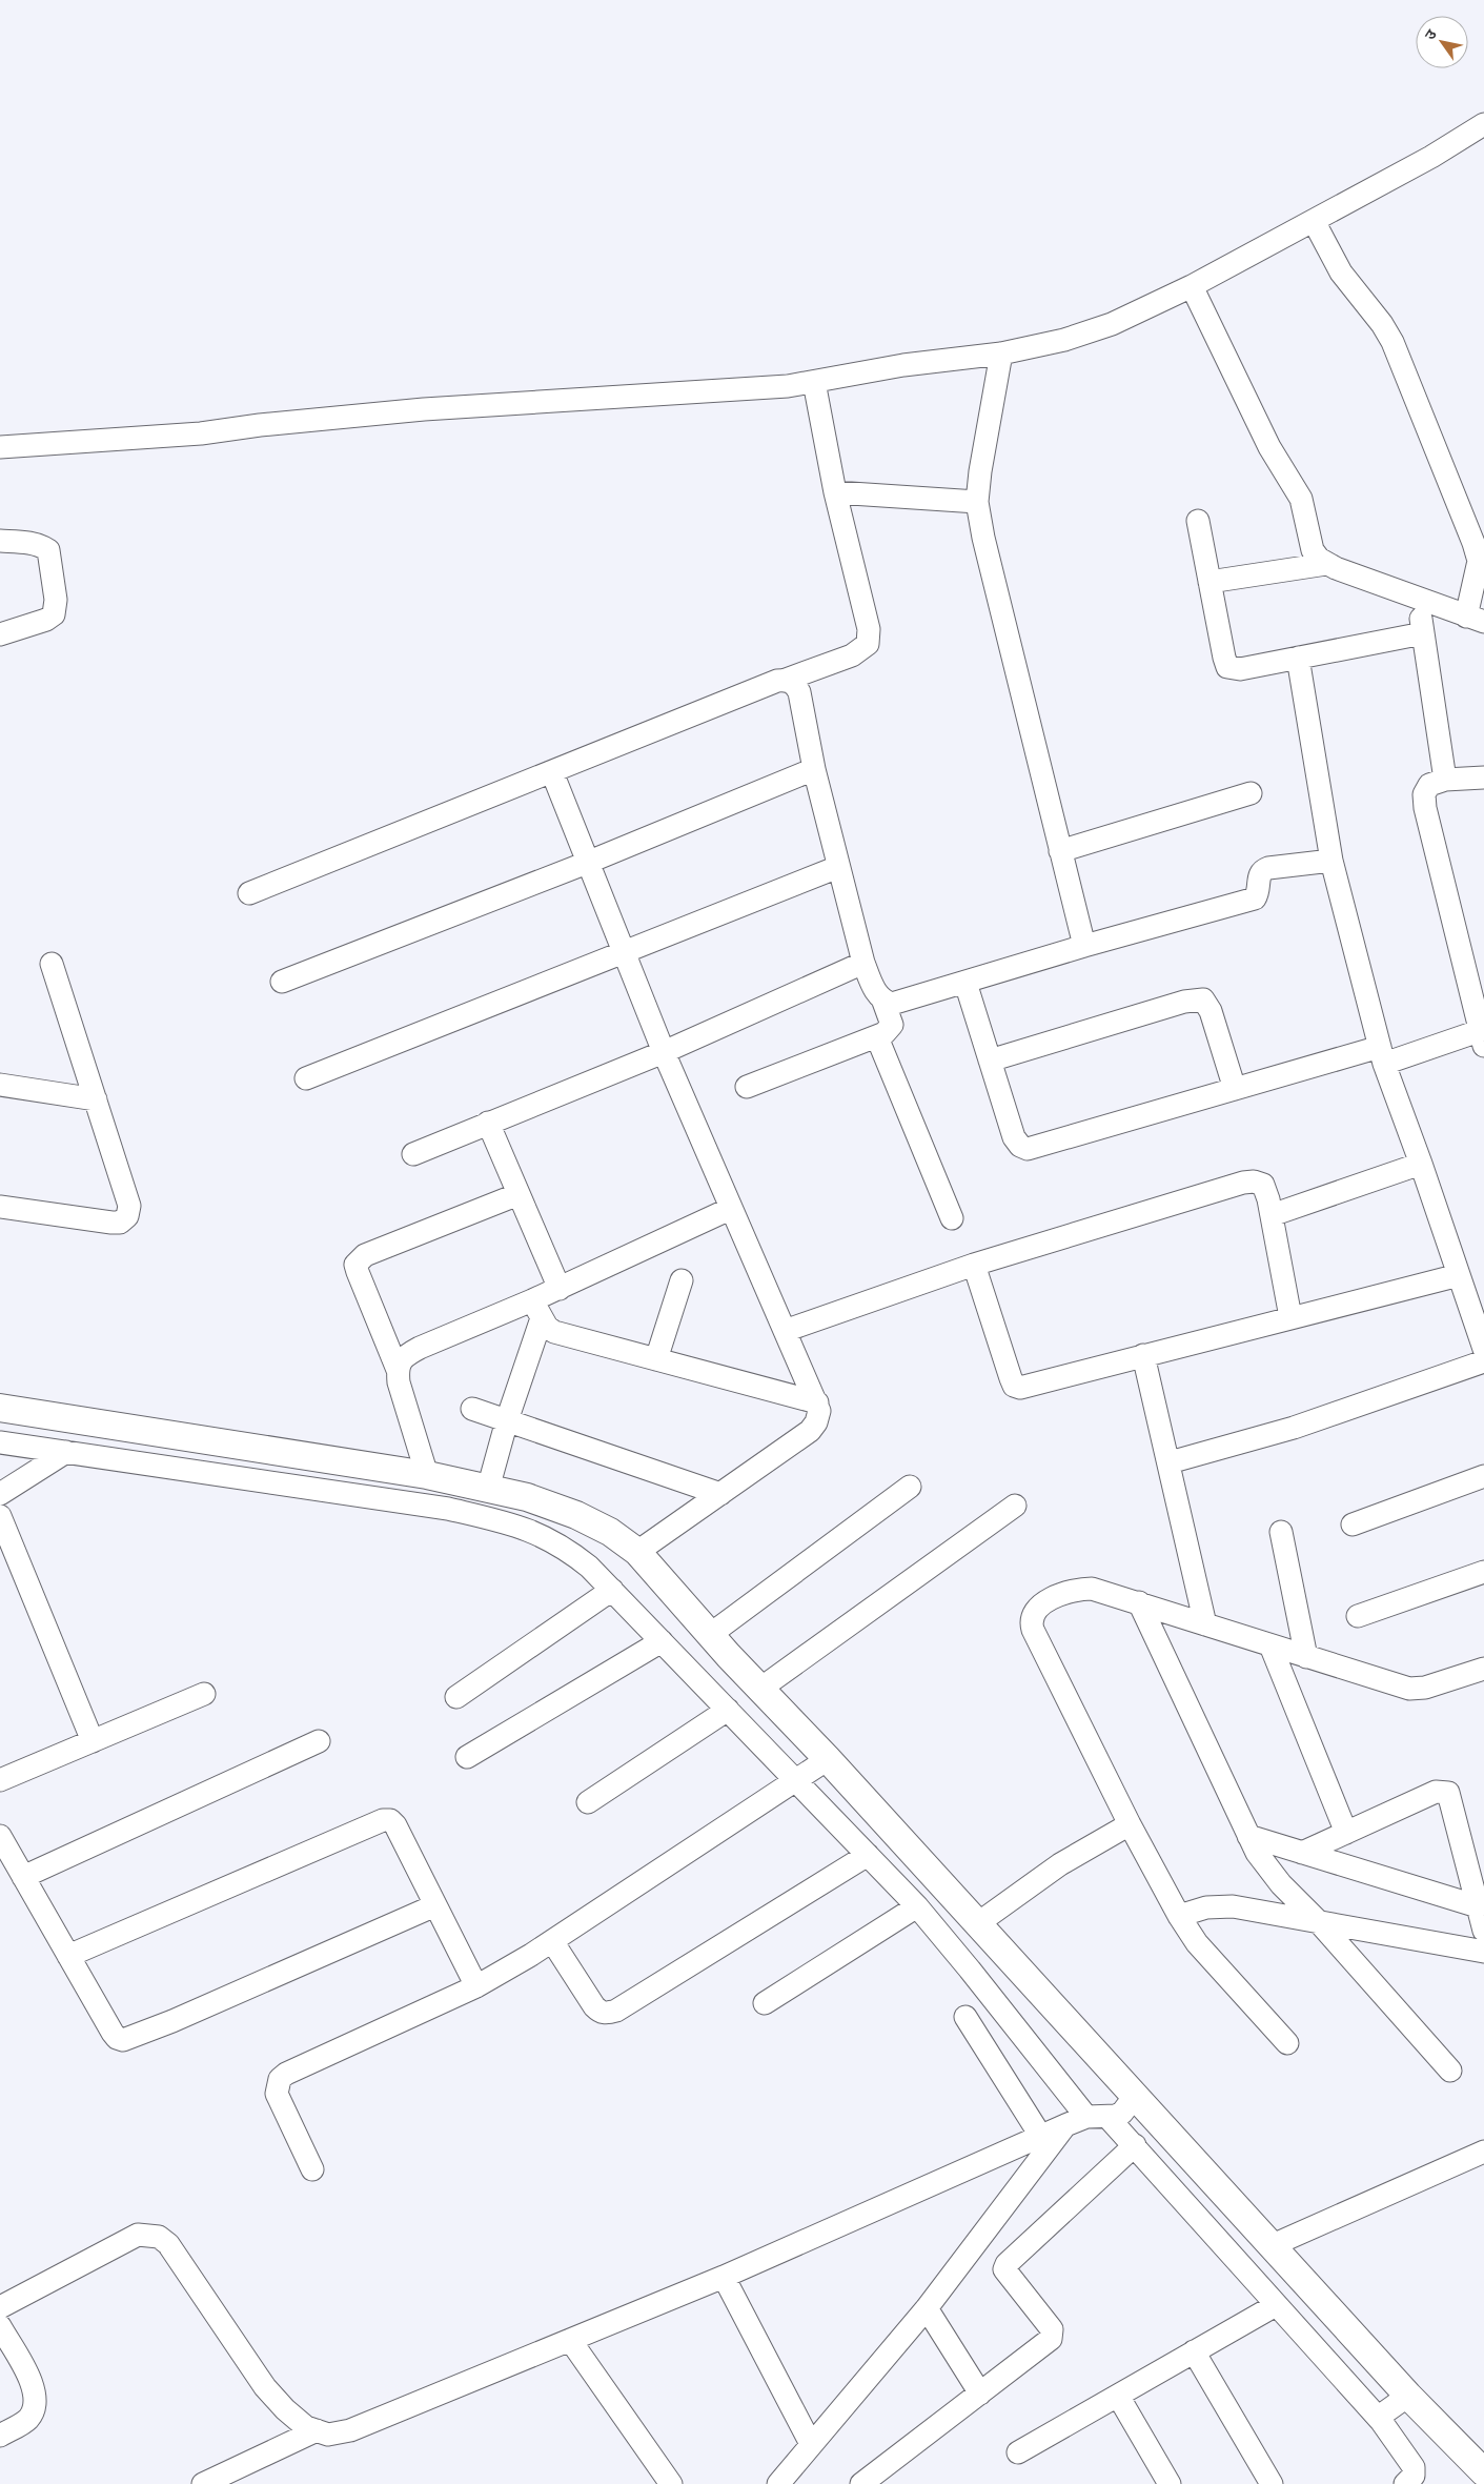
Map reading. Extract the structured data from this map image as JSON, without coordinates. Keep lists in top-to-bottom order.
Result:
{
  "north": "top left"
}
